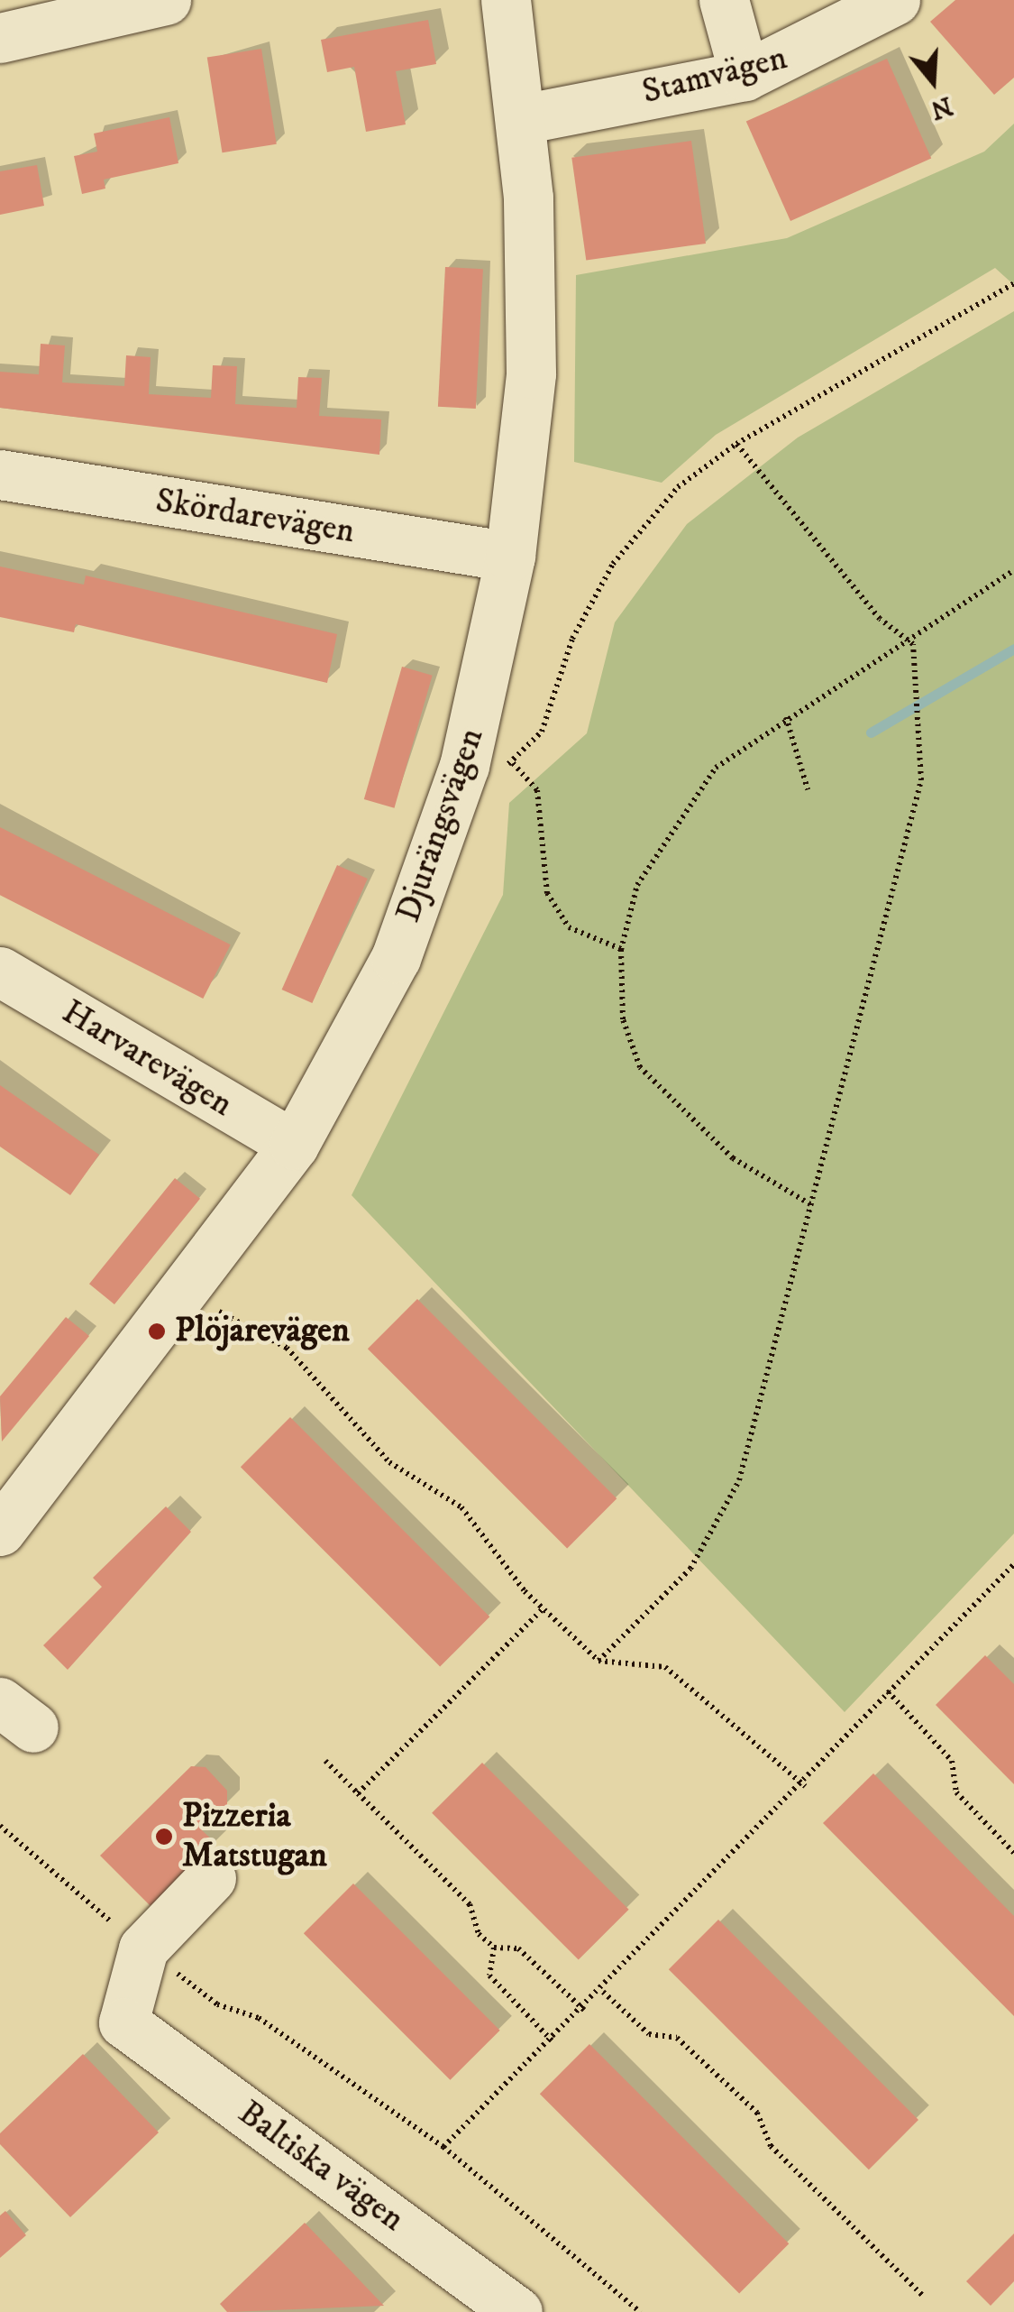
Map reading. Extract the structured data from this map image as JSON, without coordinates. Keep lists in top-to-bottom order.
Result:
{
  "streets": {
    "street": [
      "Stamvägen",
      "Skördarevägen",
      "Djurängsvägen",
      "Harvarevägen",
      "Baltiska vägen"
    ]
  },
  "crossings": [
    ["Stamvägen", "Djurängsvägen"],
    ["Skördarevägen", "Djurängsvägen"],
    ["Djurängsvägen", "Harvarevägen"]
  ],
  "places": ["Plöjarevägen", "Pizzeria Matstugan"],
  "north": "bottom"
}
